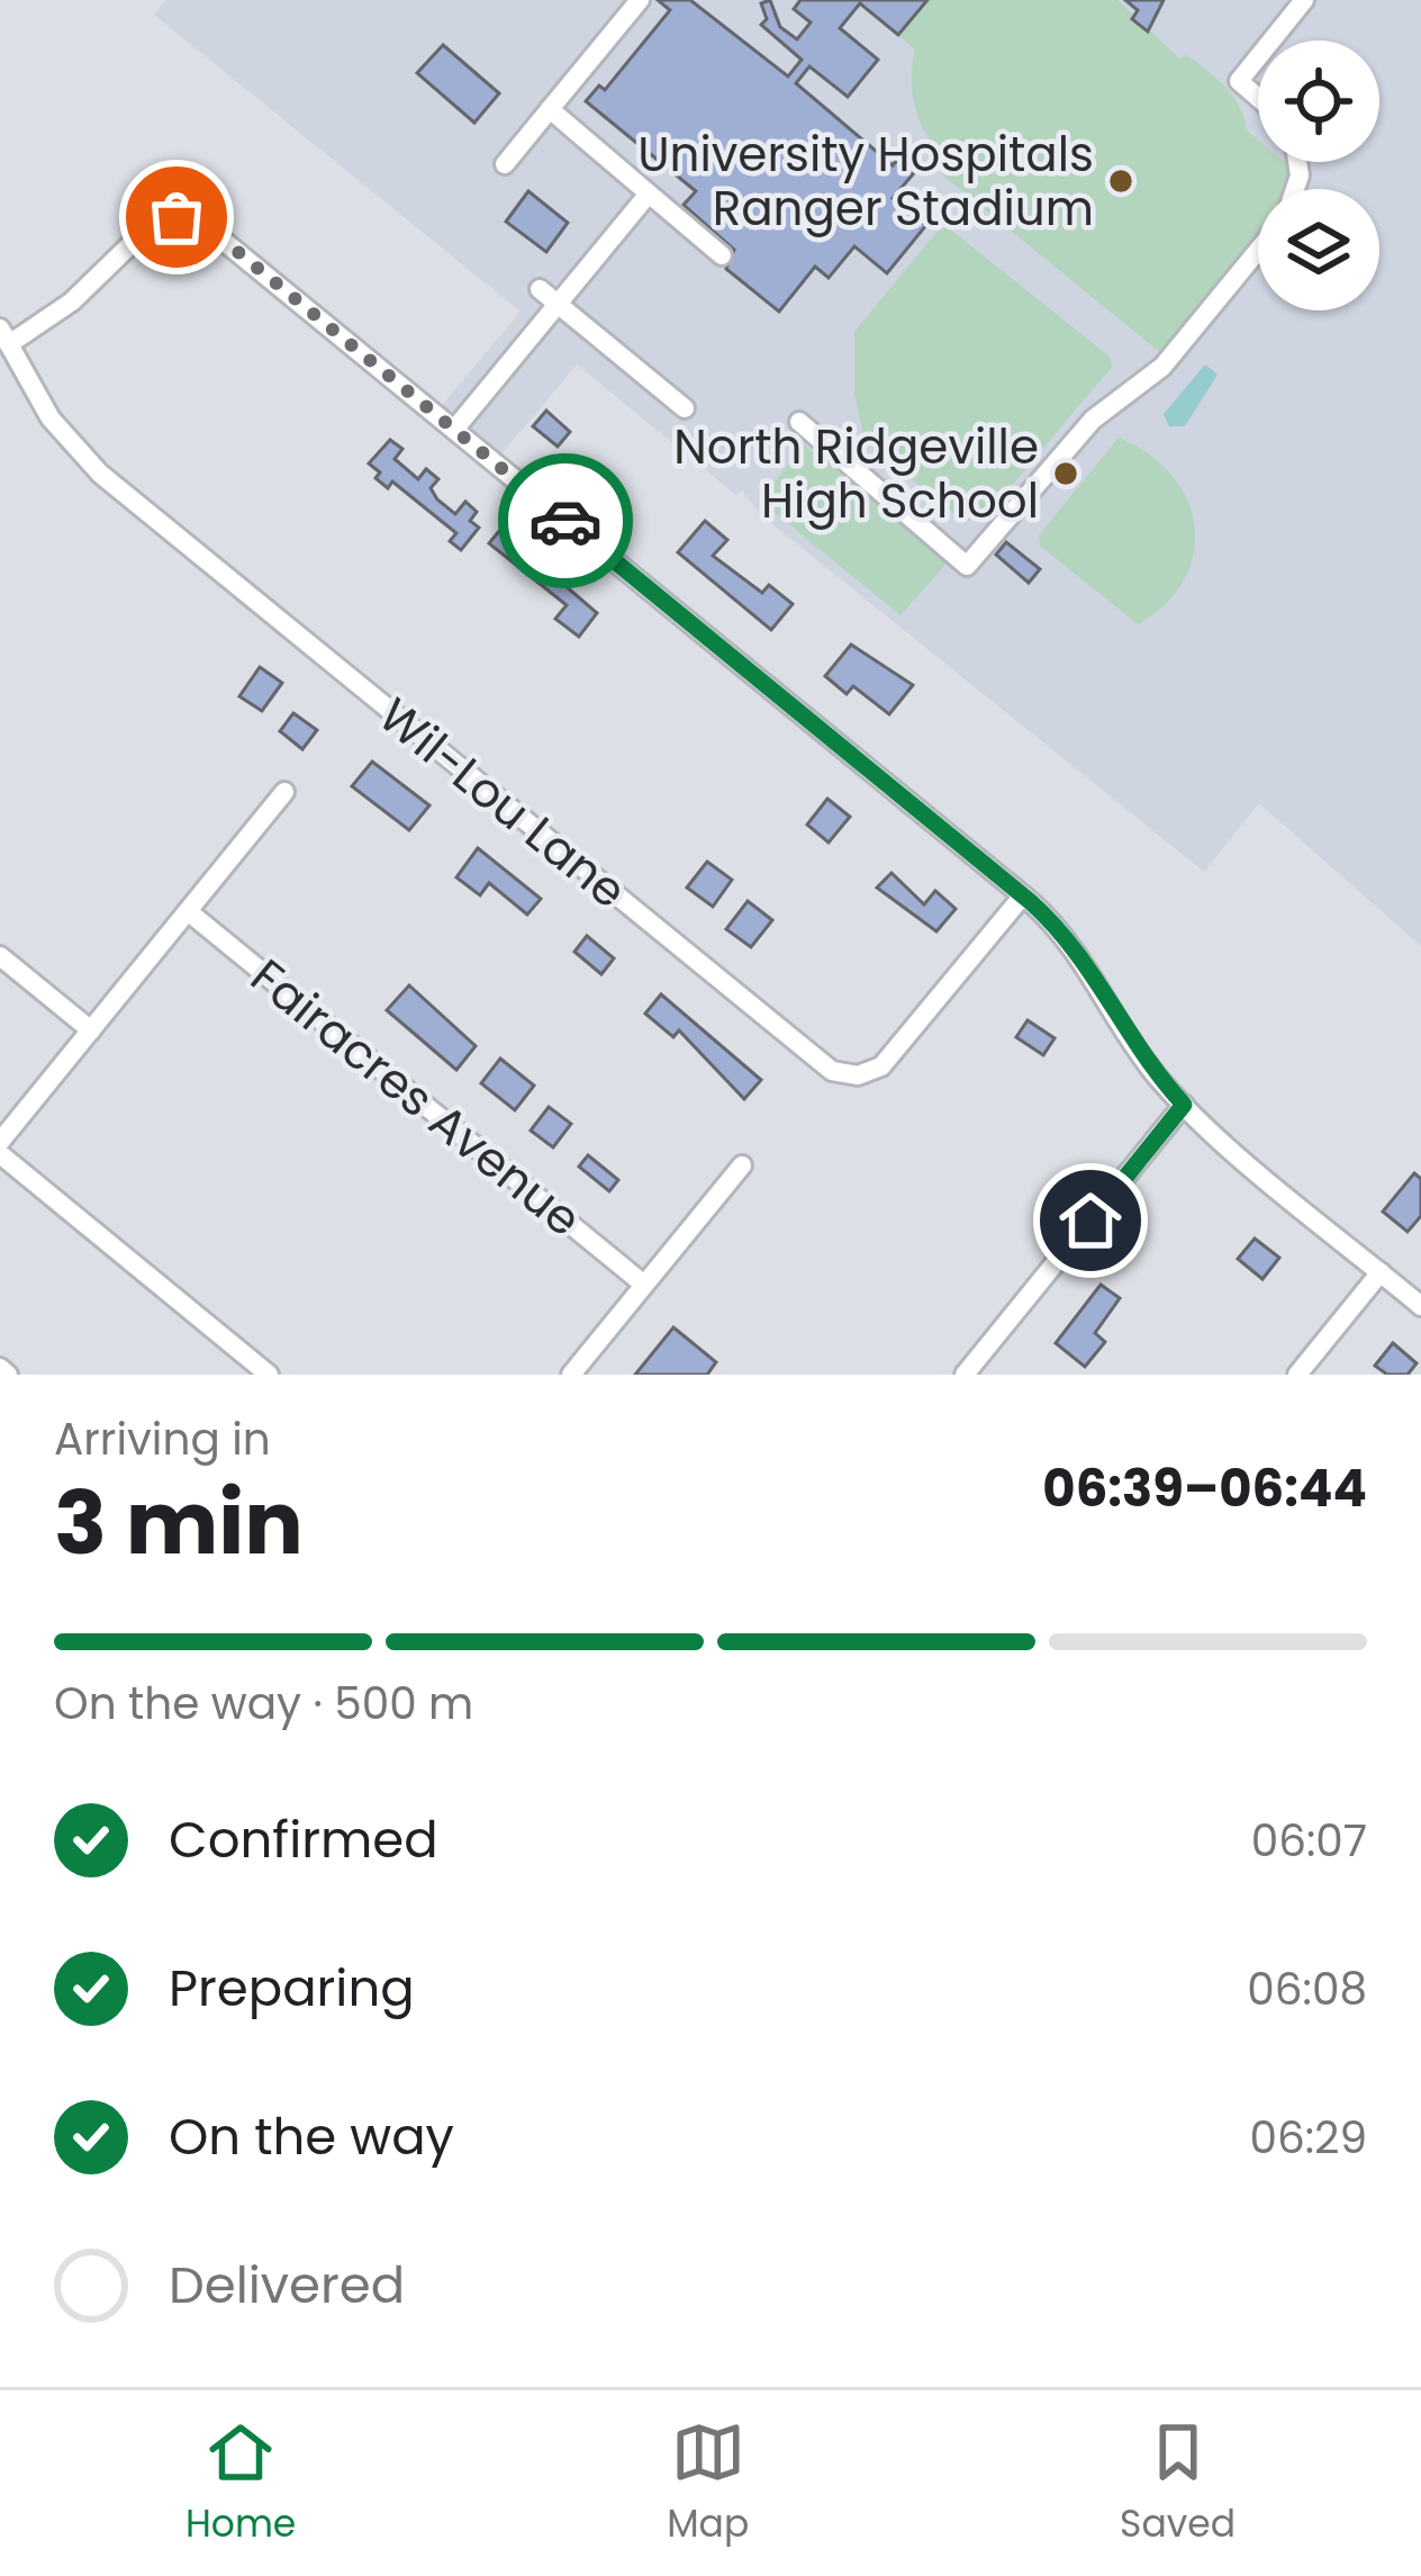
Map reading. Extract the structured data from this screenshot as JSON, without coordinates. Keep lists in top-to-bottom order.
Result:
{
  "streets": {
    "street": ["Wil-Lou Lane", "Fairacres Avenue"]
  },
  "places": ["University Hospitals Ranger Stadium", "North Ridgeville High School"],
  "page": {
    "heading": ["3 min", "Arriving in", "06:39–06:44"],
    "bar": "On the way · 500 m",
    "list": [
      ["Confirmed", "06:07"],
      ["Preparing", "06:08"],
      ["On the way", "06:29"],
      "Delivered"
    ],
    "tabs": ["Home", "Map", "Saved"]
  }
}
